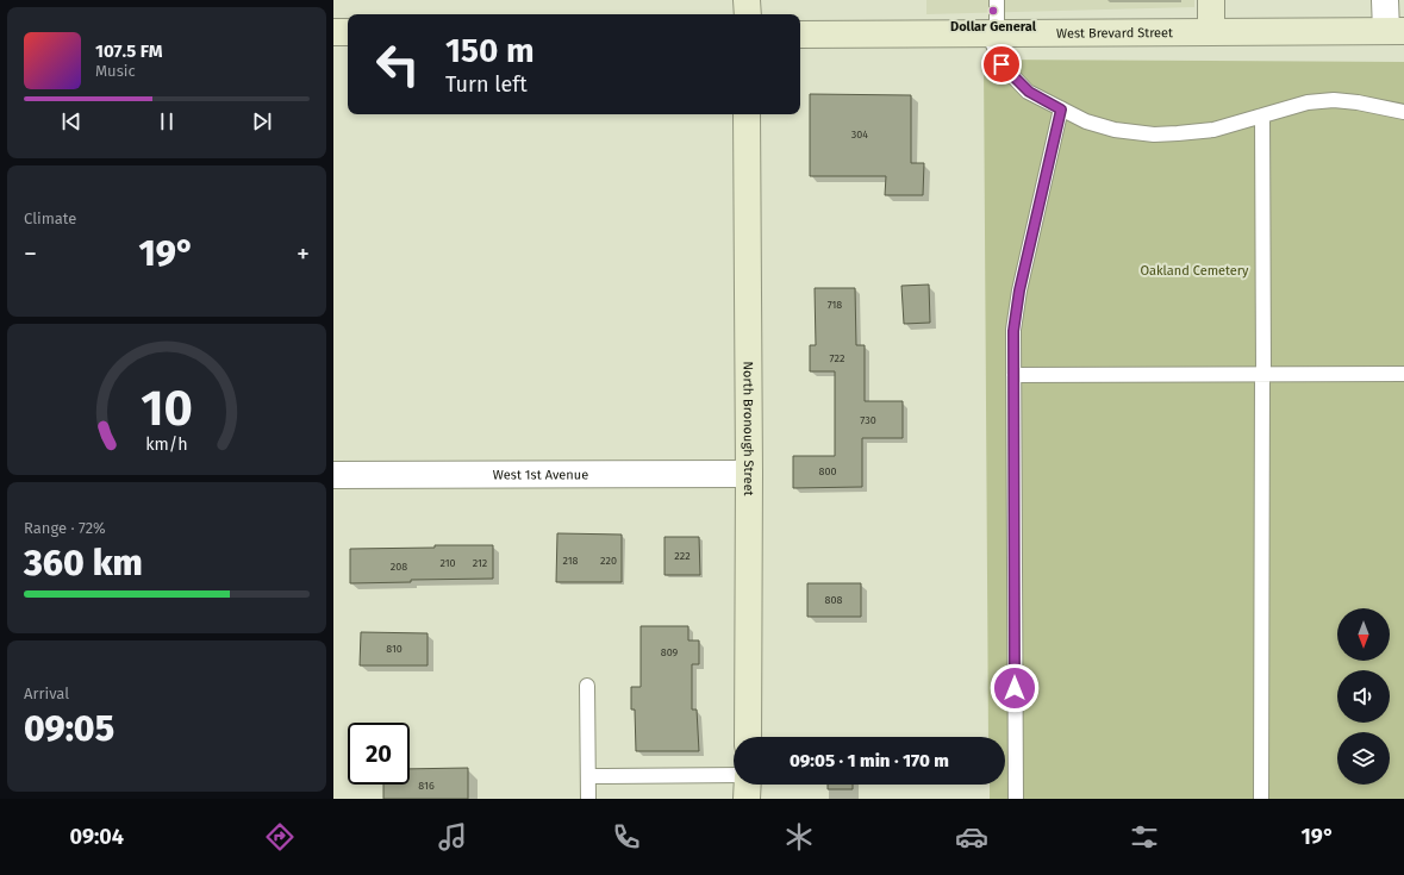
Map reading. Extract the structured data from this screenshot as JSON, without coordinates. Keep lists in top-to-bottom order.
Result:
{
  "streets": {
    "main road": ["West Brevard Street", "North Bronough Street"],
    "street": ["West 1st Avenue"]
  },
  "crossings": [
    ["North Bronough Street", "West 1st Avenue"]
  ],
  "parks": ["Oakland Cemetery"],
  "places": ["Dollar General"],
  "house_numbers": [
    "304",
    "718",
    "722",
    "730",
    "800",
    "222",
    "218",
    "220",
    "210",
    "212",
    "208",
    "808",
    "810",
    "809",
    "816"
  ],
  "north": "bottom",
  "page": {
    "turn": ["150 m", "Turn left"],
    "song": ["107.5 FM", "Music"],
    "tile": [
      "Climate",
      ["Range · 72%", "360 km"],
      ["Arrival", "09:05"]
    ],
    "heat": ["−", "19°", "+"],
    "limit": "20",
    "trip": "09:05 · 1 min · 170 m",
    "tabs": ["09:04", "19°"],
    "gauge": ["10", "km/h"]
  }
}
